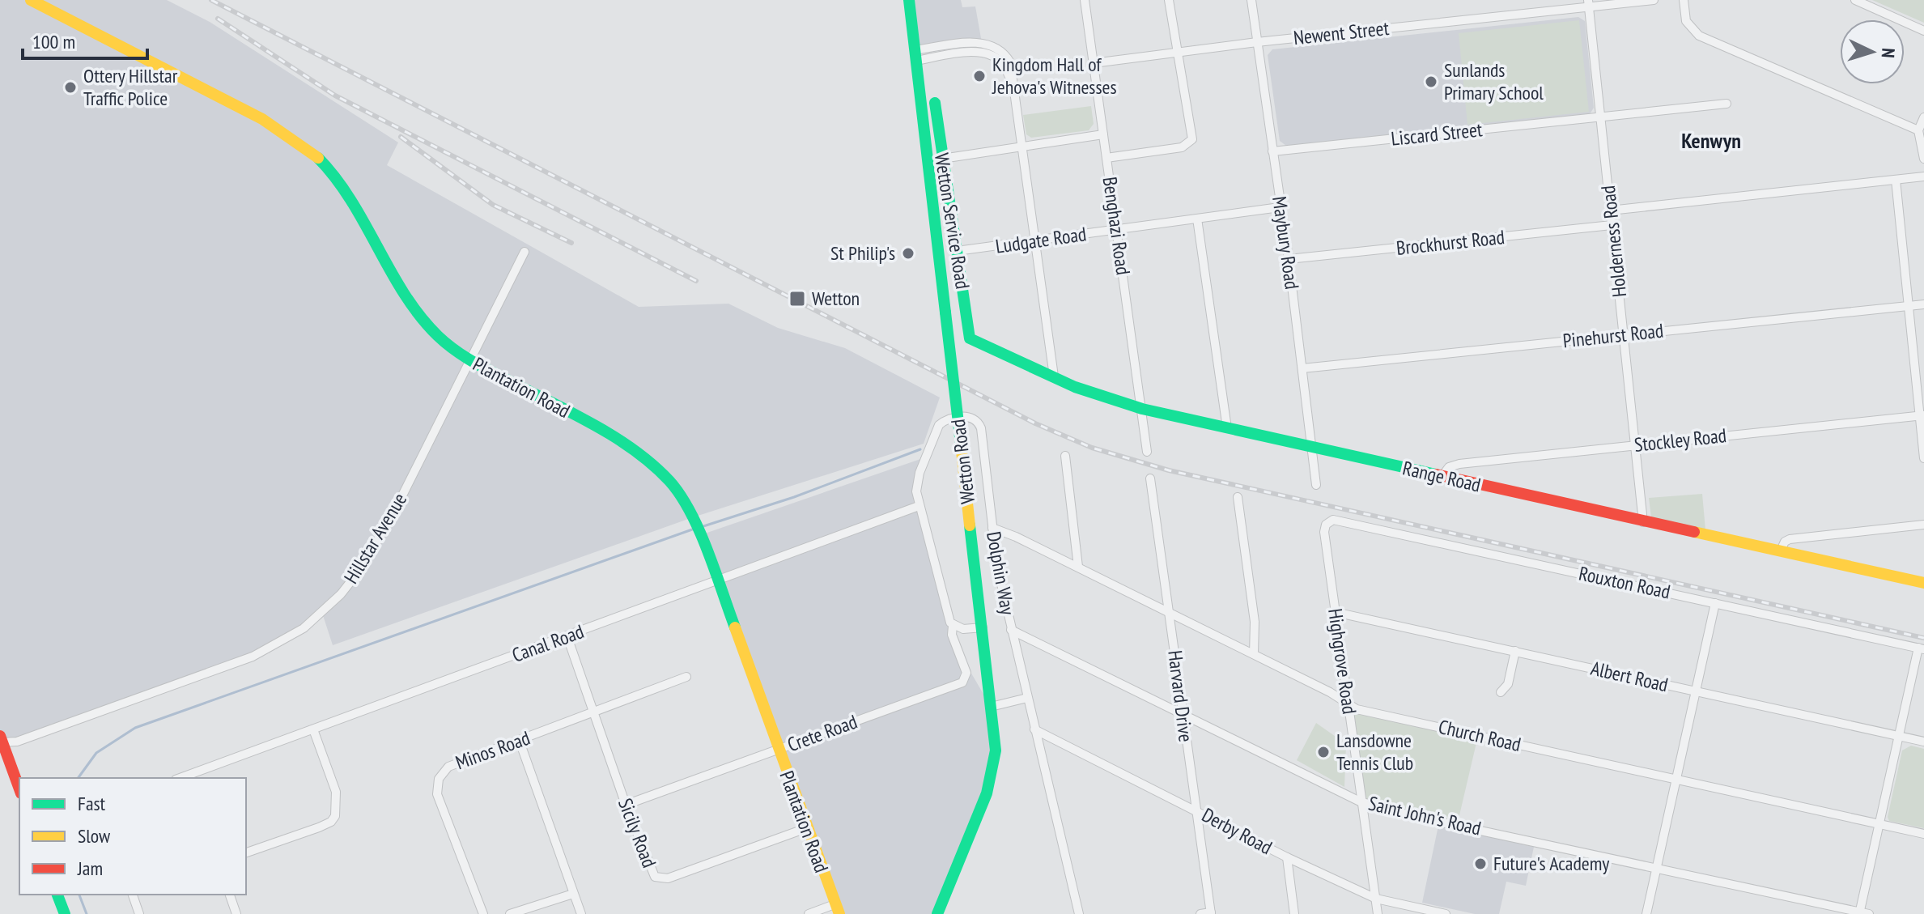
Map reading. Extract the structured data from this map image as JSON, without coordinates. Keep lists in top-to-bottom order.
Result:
{
  "streets": {
    "street": [
      "Newent Street",
      "Liscard Street",
      "Wetton Service Road",
      "Benghazi Road",
      "Ludgate Road",
      "Holderness Road",
      "Maybury Road",
      "Brockhurst Road",
      "Pinehurst Road",
      "Plantation Road",
      "Stockley Road",
      "Wetton Road",
      "Range Road",
      "Hillstar Avenue",
      "Dolphin Way",
      "Rouxton Road",
      "Canal Road",
      "Highgrove Road",
      "Albert Road",
      "Harvard Drive",
      "Crete Road",
      "Church Road",
      "Minos Road",
      "Saint John's Road",
      "Derby Road",
      "Sicily Road"
    ]
  },
  "crossings": [
    ["Newent Street", "Benghazi Road"],
    ["Newent Street", "Holderness Road"],
    ["Newent Street", "Maybury Road"],
    ["Liscard Street", "Holderness Road"],
    ["Liscard Street", "Maybury Road"],
    ["Wetton Service Road", "Ludgate Road"],
    ["Wetton Service Road", "Range Road"],
    ["Benghazi Road", "Ludgate Road"],
    ["Benghazi Road", "Range Road"],
    ["Ludgate Road", "Maybury Road"],
    ["Holderness Road", "Brockhurst Road"],
    ["Holderness Road", "Pinehurst Road"],
    ["Holderness Road", "Stockley Road"],
    ["Holderness Road", "Range Road"],
    ["Maybury Road", "Brockhurst Road"],
    ["Maybury Road", "Pinehurst Road"],
    ["Maybury Road", "Range Road"],
    ["Plantation Road", "Hillstar Avenue"],
    ["Plantation Road", "Canal Road"],
    ["Plantation Road", "Crete Road"],
    ["Plantation Road", "Sicily Road"],
    ["Stockley Road", "Range Road"],
    ["Wetton Road", "Dolphin Way"],
    ["Dolphin Way", "Canal Road"],
    ["Dolphin Way", "Crete Road"],
    ["Dolphin Way", "Church Road"],
    ["Dolphin Way", "Saint John's Road"],
    ["Dolphin Way", "Derby Road"],
    ["Rouxton Road", "Highgrove Road"],
    ["Canal Road", "Sicily Road"],
    ["Highgrove Road", "Albert Road"],
    ["Highgrove Road", "Church Road"],
    ["Highgrove Road", "Saint John's Road"],
    ["Highgrove Road", "Derby Road"],
    ["Harvard Drive", "Church Road"],
    ["Harvard Drive", "Saint John's Road"],
    ["Harvard Drive", "Derby Road"],
    ["Crete Road", "Sicily Road"],
    ["Minos Road", "Sicily Road"]
  ],
  "districts": ["Kenwyn"],
  "places": {
    "other": [
      "Kingdom Hall of Jehova's Witnesses",
      "Sunlands Primary School",
      "Ottery Hillstar Traffic Police",
      "St Philip's",
      "Lansdowne Tennis Club",
      "Future's Academy"
    ],
    "transit": ["Wetton"]
  },
  "legend": ["Fast", "Slow", "Jam"],
  "scale_bar": "100 m",
  "north": "right"
}
